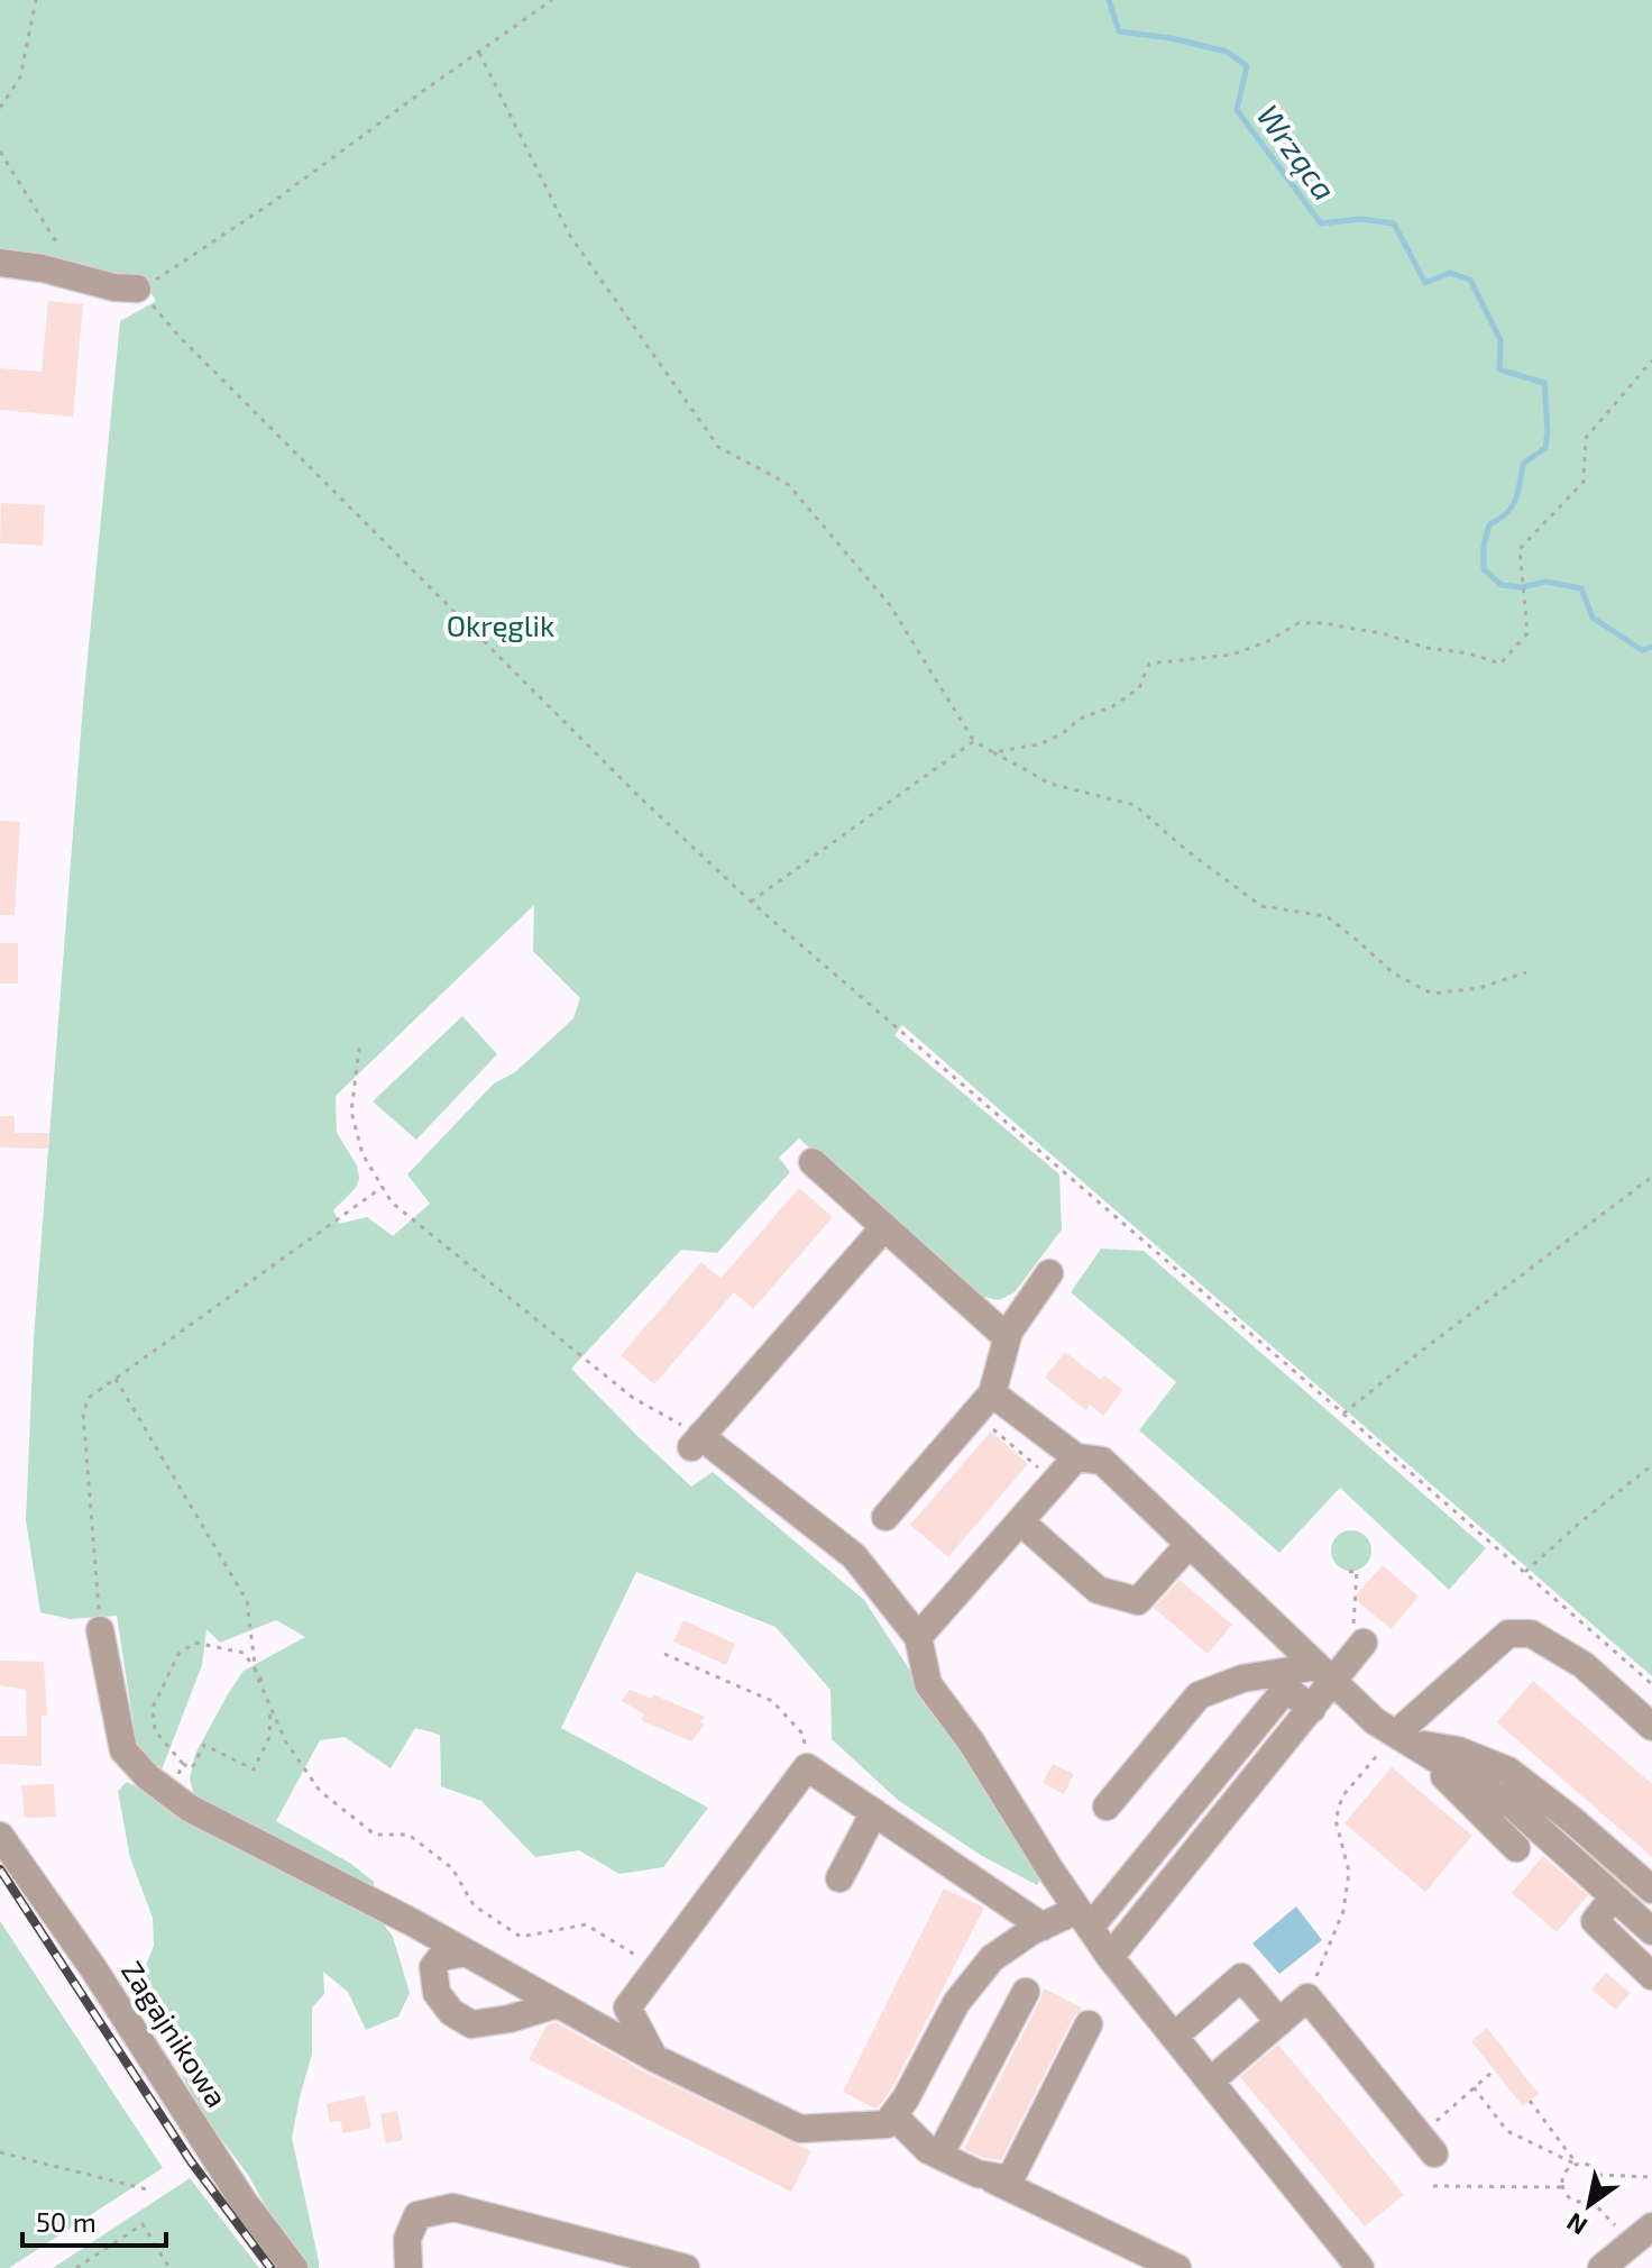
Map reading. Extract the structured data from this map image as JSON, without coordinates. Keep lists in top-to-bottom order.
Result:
{
  "streets": {
    "street": ["Zagajnikowa"]
  },
  "water": ["Wrząca"],
  "parks": ["Okręglik"],
  "scale_bar": "50 m",
  "north": "bottom left"
}
